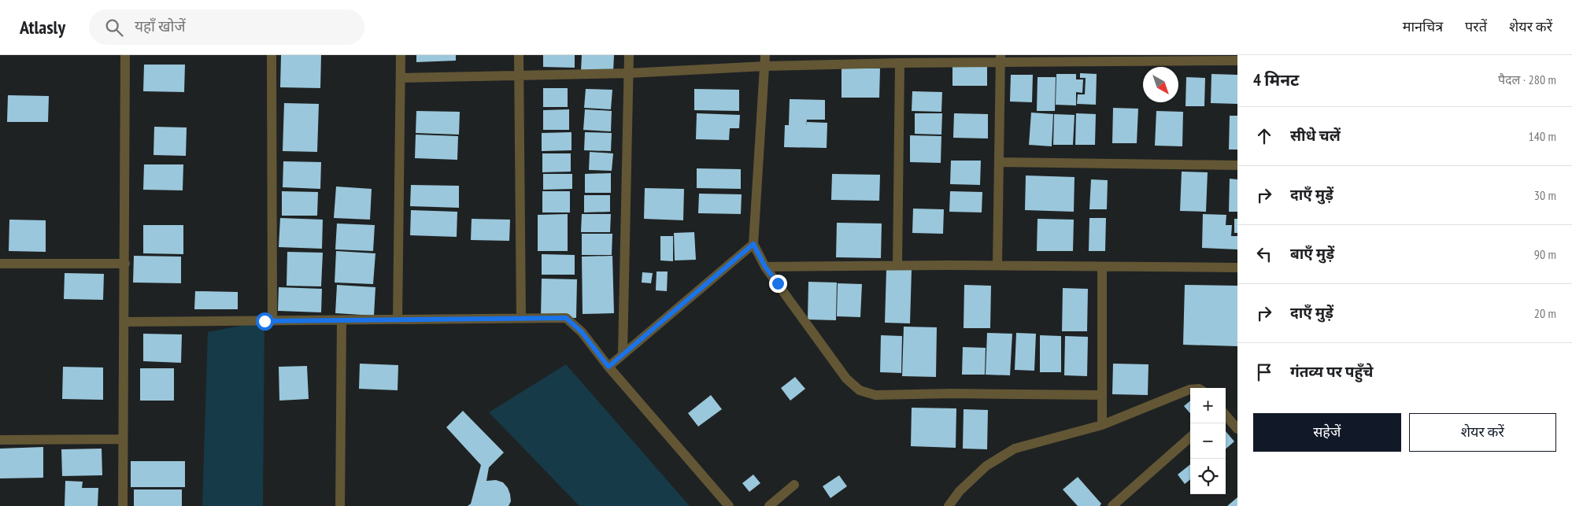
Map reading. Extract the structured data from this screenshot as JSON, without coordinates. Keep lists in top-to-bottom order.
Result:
{
  "north": "bottom right",
  "page": {
    "header": "Atlasly",
    "search": "यहाँ खोजें",
    "nav": ["मानचित्र", "परतें", "शेयर करें"],
    "heading": ["4 मिनट", "पैदल · 280 m"],
    "list": [
      ["सीधे चलें", "140 m"],
      ["दाएँ मुड़ें", "30 m"],
      ["बाएँ मुड़ें", "90 m"],
      ["दाएँ मुड़ें", "20 m"],
      "गंतव्य पर पहुँचे"
    ],
    "map_buttons": ["+", "−"],
    "buttons": ["सहेजें", "शेयर करें"]
  }
}
